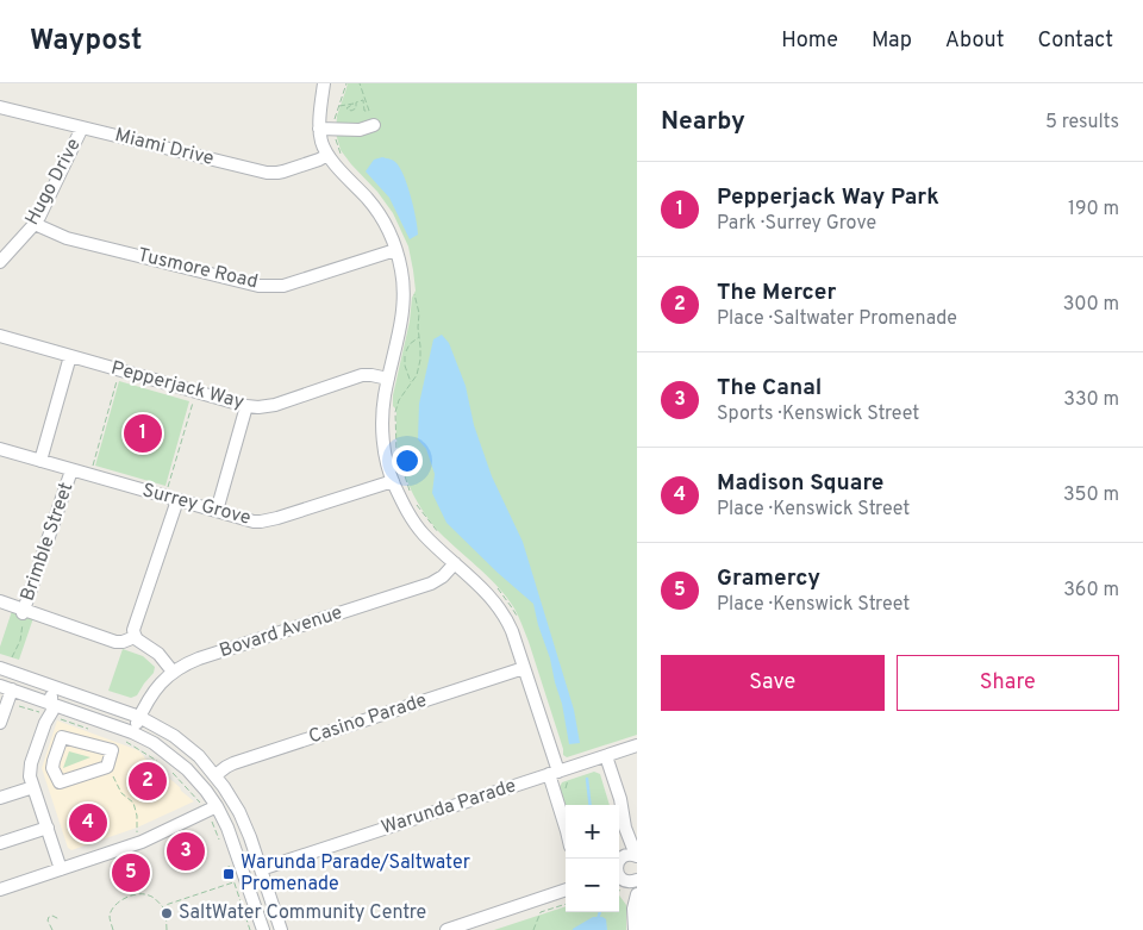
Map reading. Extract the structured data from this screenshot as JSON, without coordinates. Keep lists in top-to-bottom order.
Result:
{
  "streets": {
    "street": [
      "Miami Drive",
      "Hugo Drive",
      "Tusmore Road",
      "Pepperjack Way",
      "Surrey Grove",
      "Brimble Street",
      "Bovard Avenue",
      "Casino Parade",
      "Warunda Parade"
    ]
  },
  "crossings": [
    ["Miami Drive", "Hugo Drive"],
    ["Hugo Drive", "Tusmore Road"],
    ["Surrey Grove", "Brimble Street"]
  ],
  "places": {
    "transit": ["Warunda Parade/Saltwater Promenade"],
    "other": ["SaltWater Community Centre"]
  },
  "page": {
    "header": "Waypost",
    "nav": [
      "Home",
      "Map",
      "About",
      "Contact"
    ],
    "heading": ["Nearby", "5 results"],
    "list": [
      {
        "mark": "1",
        "name": "Pepperjack Way Park",
        "note": "Park · Surrey Grove",
        "value": "190 m"
      },
      {
        "mark": "2",
        "name": "The Mercer",
        "note": "Place · Saltwater Promenade",
        "value": "300 m"
      },
      {
        "mark": "3",
        "name": "The Canal",
        "note": "Sports · Kenswick Street",
        "value": "330 m"
      },
      {
        "mark": "4",
        "name": "Madison Square",
        "note": "Place · Kenswick Street",
        "value": "350 m"
      },
      {
        "mark": "5",
        "name": "Gramercy",
        "note": "Place · Kenswick Street",
        "value": "360 m"
      }
    ],
    "pins": [
      "1",
      "2",
      "4",
      "3",
      "5"
    ],
    "buttons": ["Save", "Share"],
    "map_buttons": ["+", "−"]
  }
}
